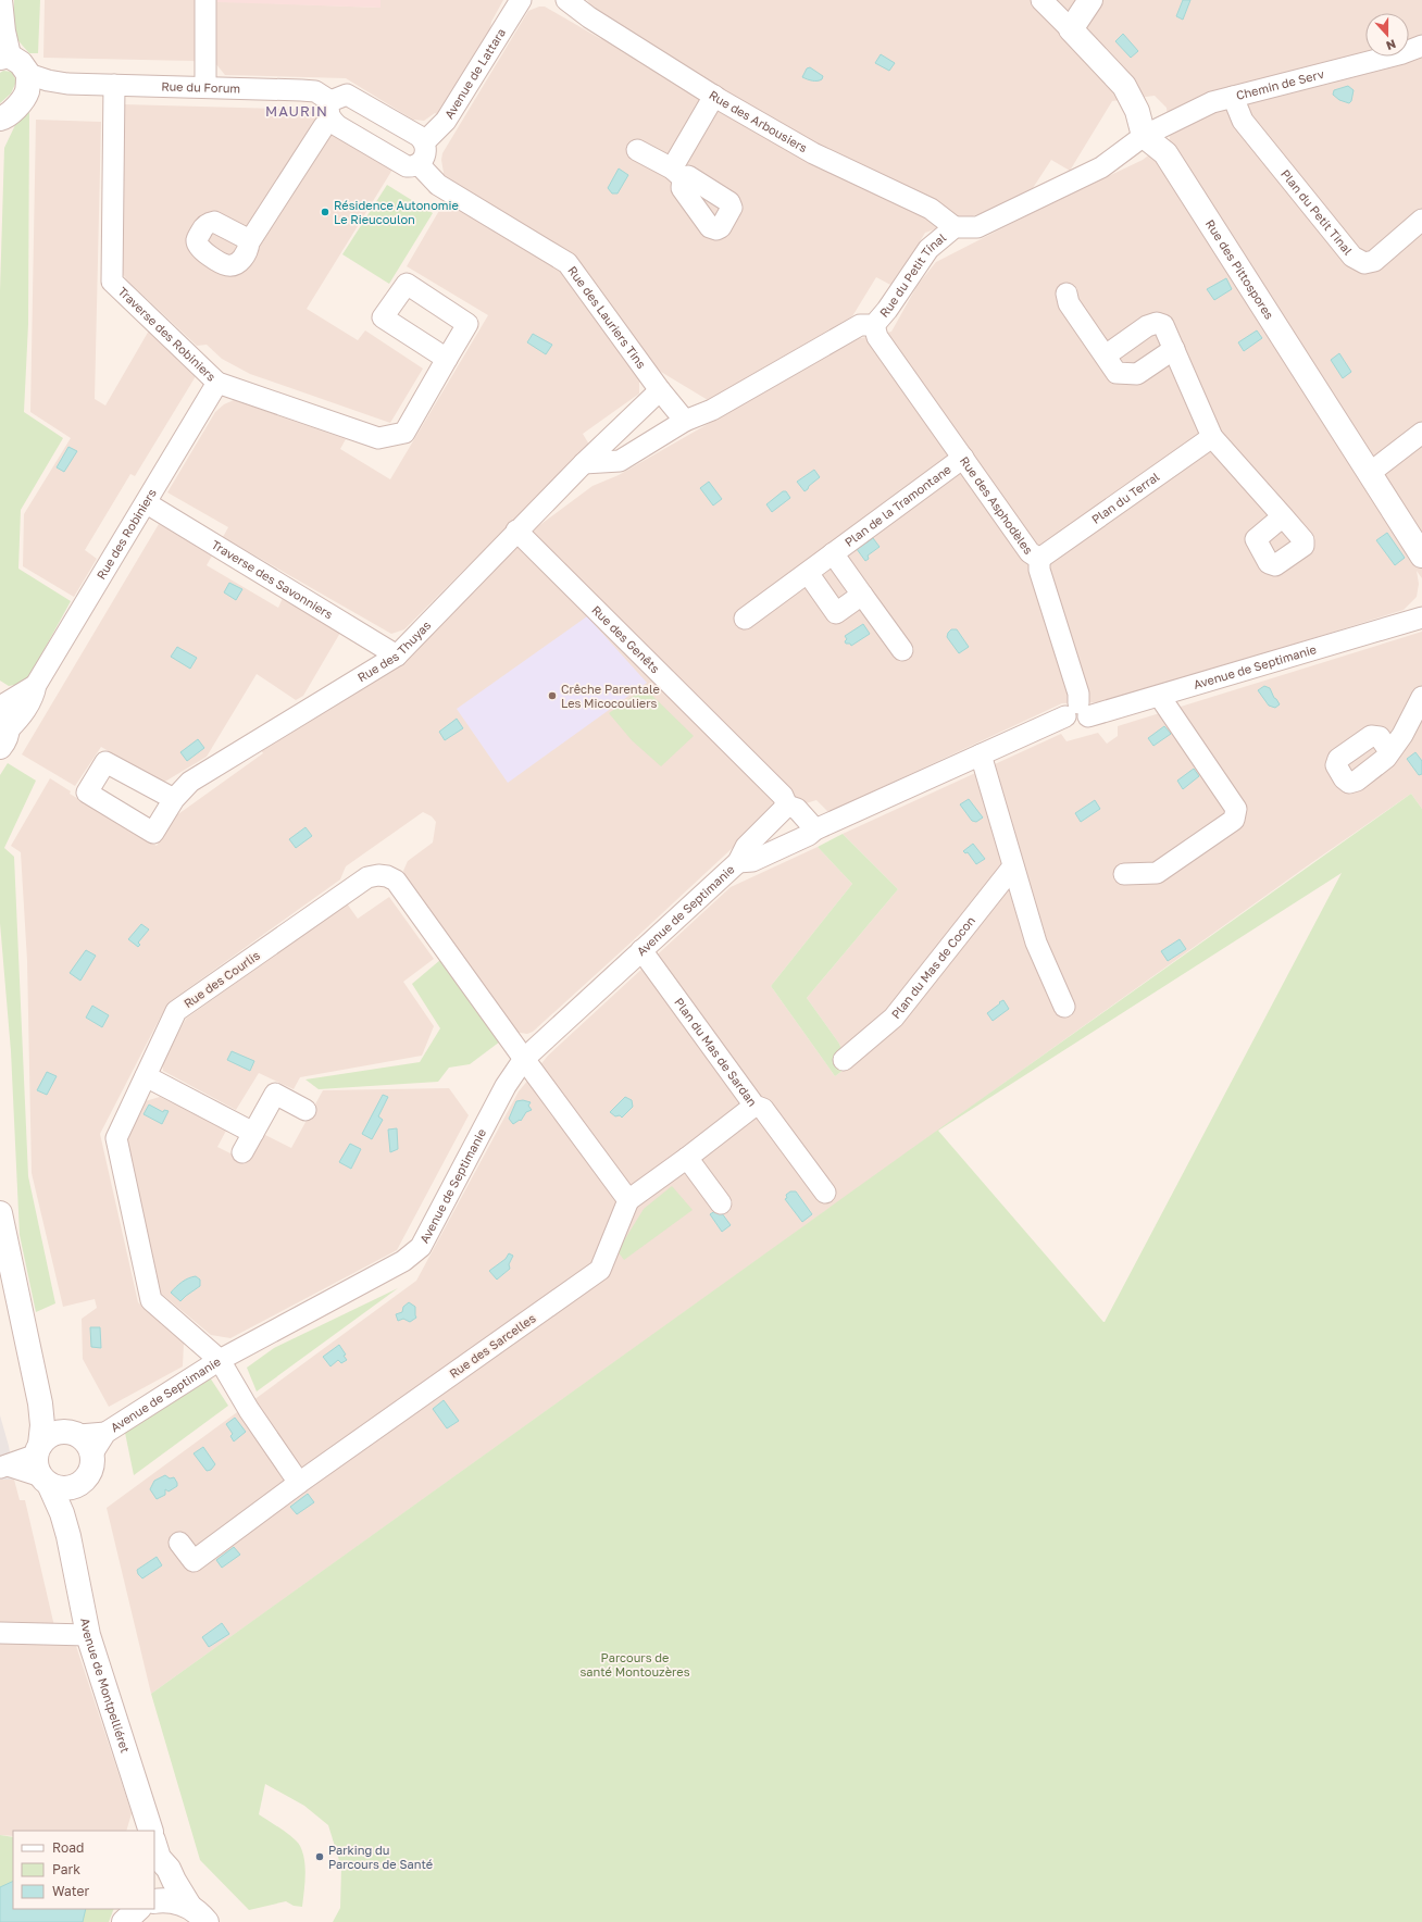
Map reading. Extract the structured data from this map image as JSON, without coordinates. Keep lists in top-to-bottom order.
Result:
{
  "streets": {
    "street": [
      "Avenue de Lattara",
      "Chemin de Serv",
      "Rue du Forum",
      "Rue des Arbousiers",
      "Plan du Petit Tinal",
      "Rue des Pittospores",
      "Rue du Petit Tinal",
      "Rue des Lauriers Tins",
      "Traverse des Robiniers",
      "Plan du Terral",
      "Rue des Asphodèles",
      "Plan de la Tramontane",
      "Rue des Robiniers",
      "Traverse des Savonniers",
      "Rue des Genêts",
      "Rue des Thuyas",
      "Avenue de Septimanie",
      "Plan du Mas de Cocon",
      "Rue des Courlis",
      "Plan du Mas de Sardan",
      "Rue des Sarcelles",
      "Avenue de Montpelliéret"
    ]
  },
  "crossings": [
    ["Chemin de Serv", "Plan du Petit Tinal"],
    ["Chemin de Serv", "Rue des Pittospores"],
    ["Chemin de Serv", "Rue du Petit Tinal"],
    ["Rue du Forum", "Rue des Lauriers Tins"],
    ["Rue du Forum", "Traverse des Robiniers"],
    ["Rue des Arbousiers", "Rue du Petit Tinal"],
    ["Rue des Pittospores", "Rue du Petit Tinal"],
    ["Rue du Petit Tinal", "Rue des Asphodèles"],
    ["Rue des Lauriers Tins", "Rue des Thuyas"],
    ["Traverse des Robiniers", "Rue des Robiniers"],
    ["Plan du Terral", "Rue des Asphodèles"],
    ["Rue des Asphodèles", "Plan de la Tramontane"],
    ["Rue des Asphodèles", "Avenue de Septimanie"],
    ["Rue des Robiniers", "Traverse des Savonniers"],
    ["Traverse des Savonniers", "Rue des Thuyas"],
    ["Rue des Genêts", "Rue des Thuyas"],
    ["Rue des Genêts", "Avenue de Septimanie"],
    ["Avenue de Septimanie", "Rue des Courlis"],
    ["Avenue de Septimanie", "Plan du Mas de Sardan"],
    ["Avenue de Septimanie", "Avenue de Montpelliéret"]
  ],
  "districts": ["MAURIN"],
  "parks": ["Parcours de santé Montouzères"],
  "places": ["Résidence Autonomie Le Rieucoulon", "Crêche Parentale Les Micocouliers", "Parking du Parcours de Santé"],
  "legend": ["Road", "Park", "Water"],
  "north": "bottom"
}
